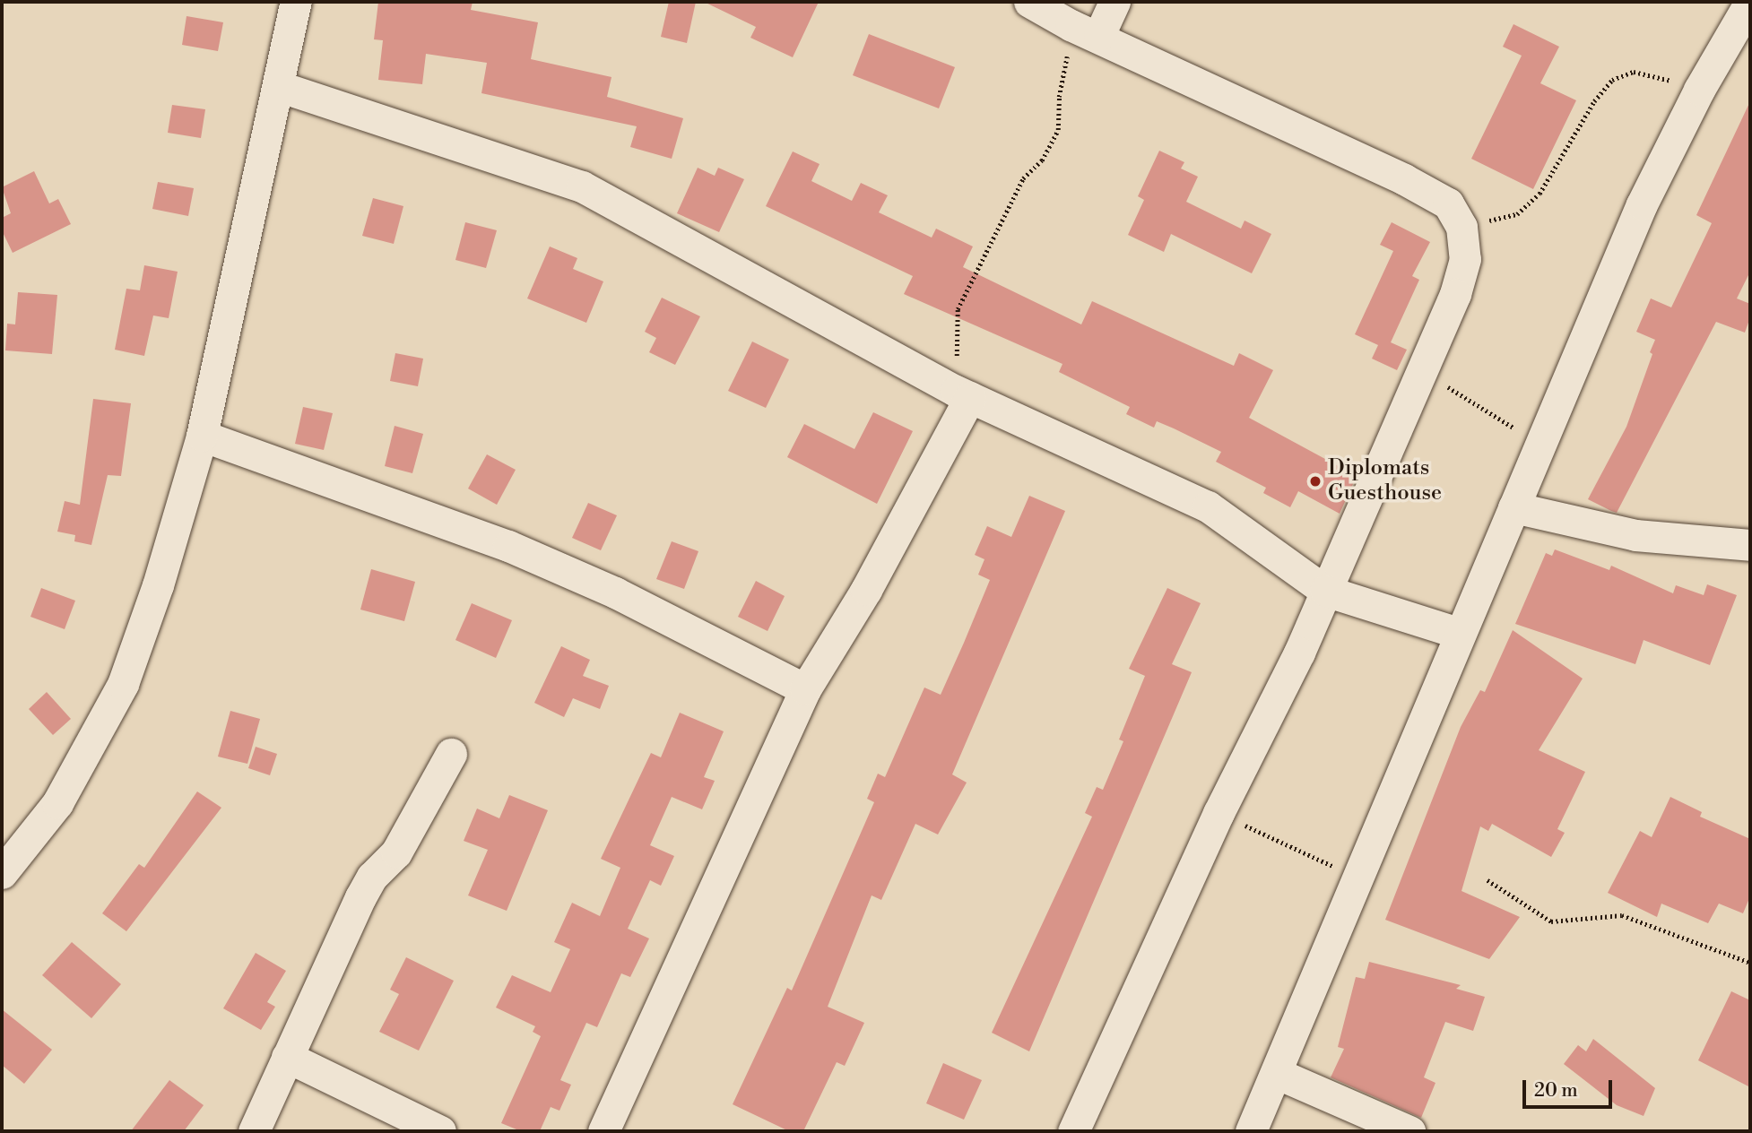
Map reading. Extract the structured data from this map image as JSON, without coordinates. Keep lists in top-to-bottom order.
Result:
{
  "places": ["Diplomats Guesthouse"],
  "scale_bar": "20 m"
}
